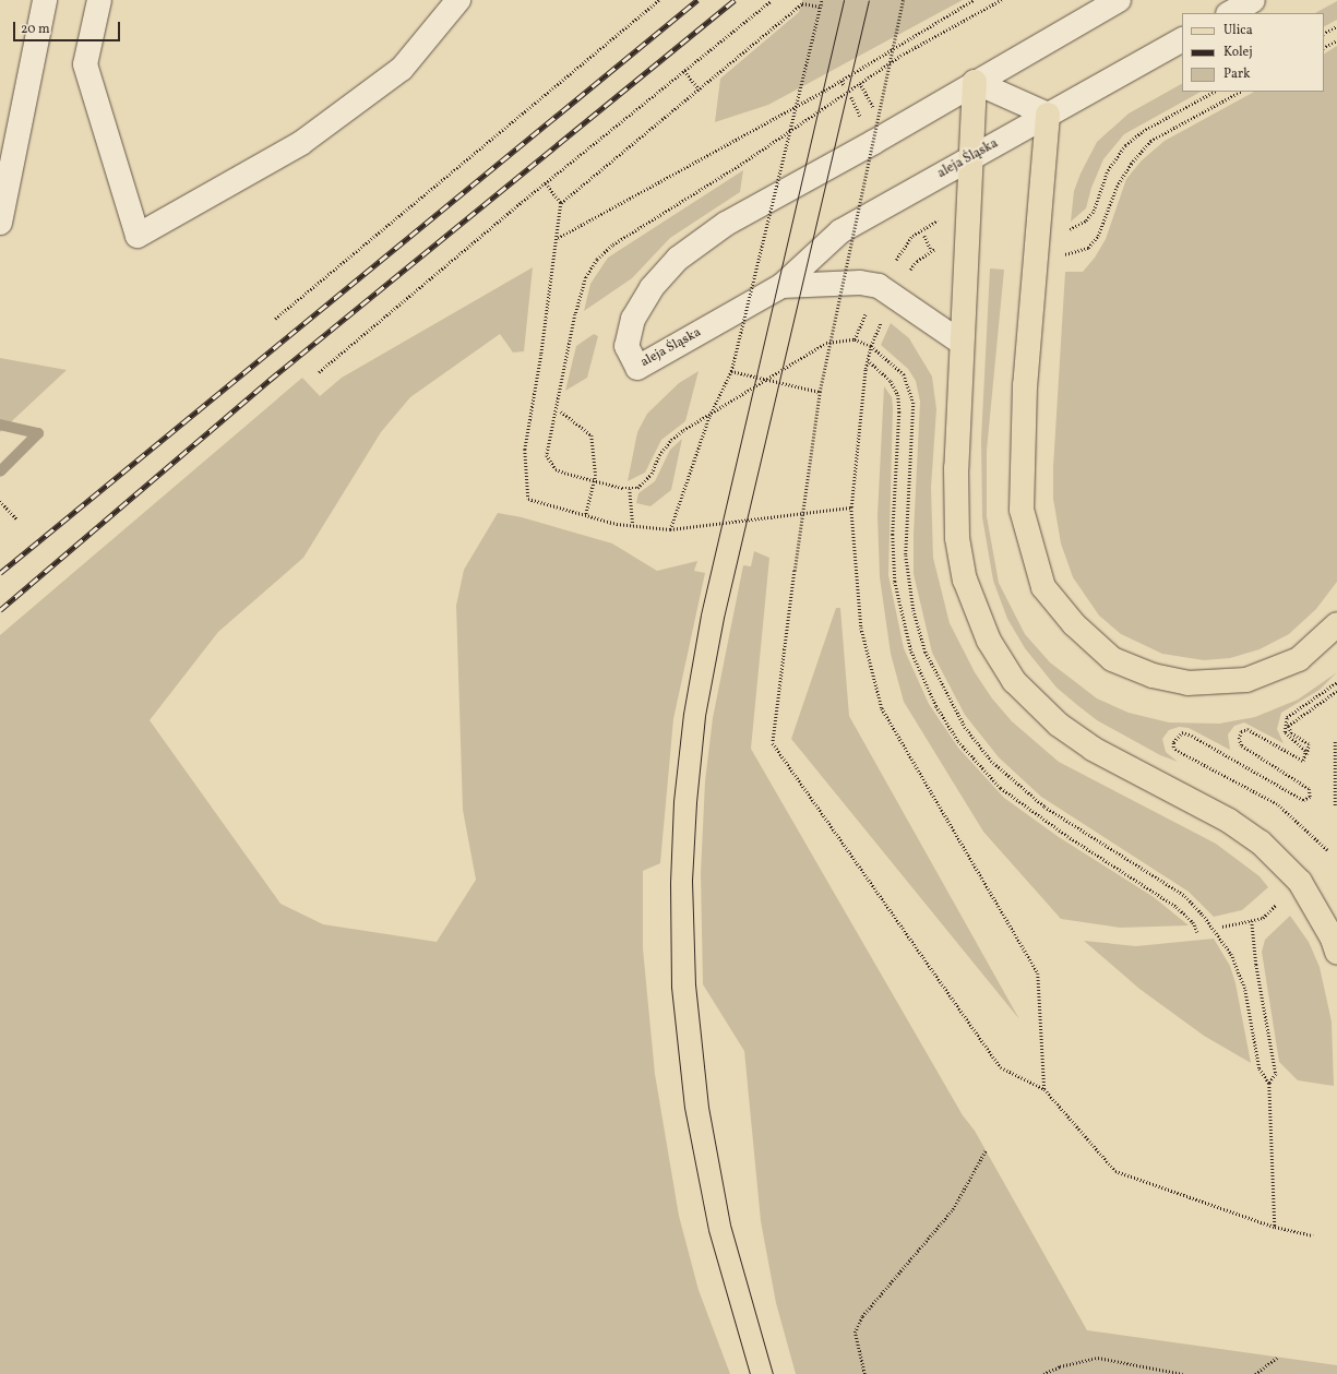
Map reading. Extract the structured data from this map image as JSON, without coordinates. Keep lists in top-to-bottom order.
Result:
{
  "streets": {
    "street": ["aleja Śląska"]
  },
  "legend": ["Ulica", "Kolej", "Park"],
  "scale_bar": "20 m"
}
